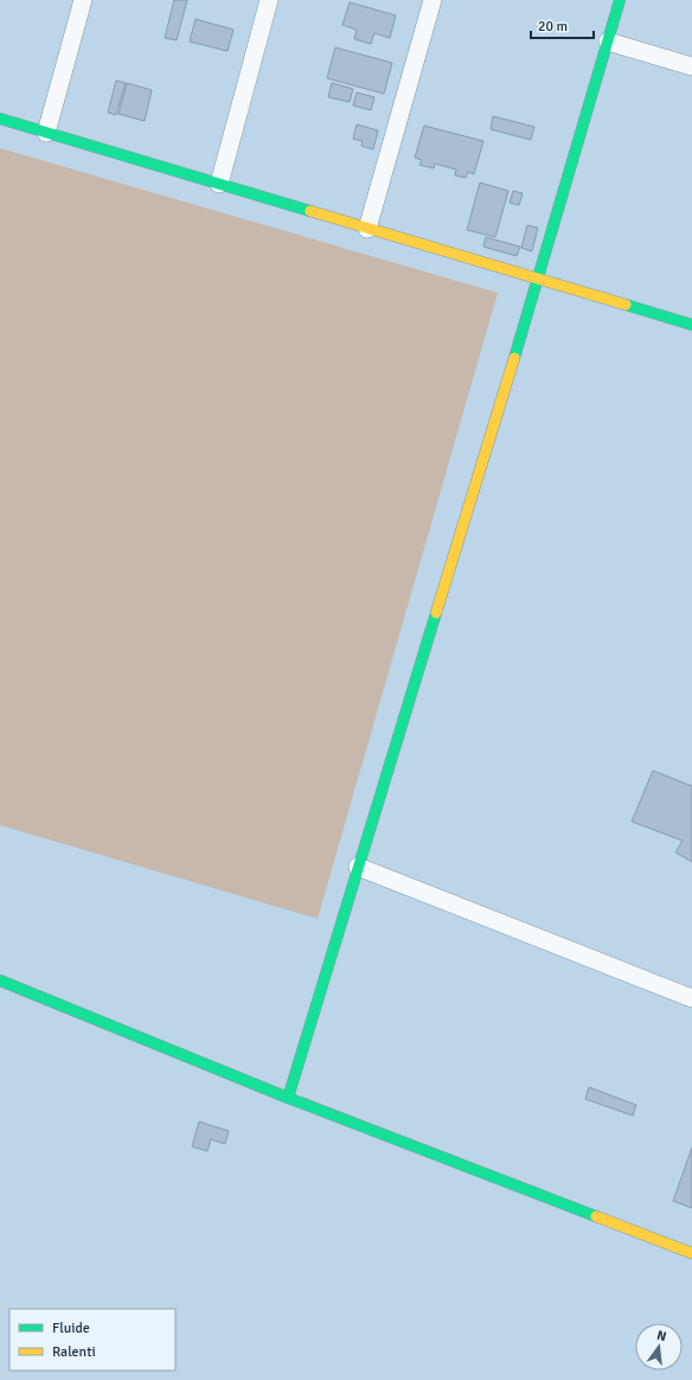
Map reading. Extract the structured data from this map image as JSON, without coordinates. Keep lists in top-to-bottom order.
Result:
{
  "legend": ["Fluide", "Ralenti"],
  "scale_bar": "20 m",
  "north": "top"
}
